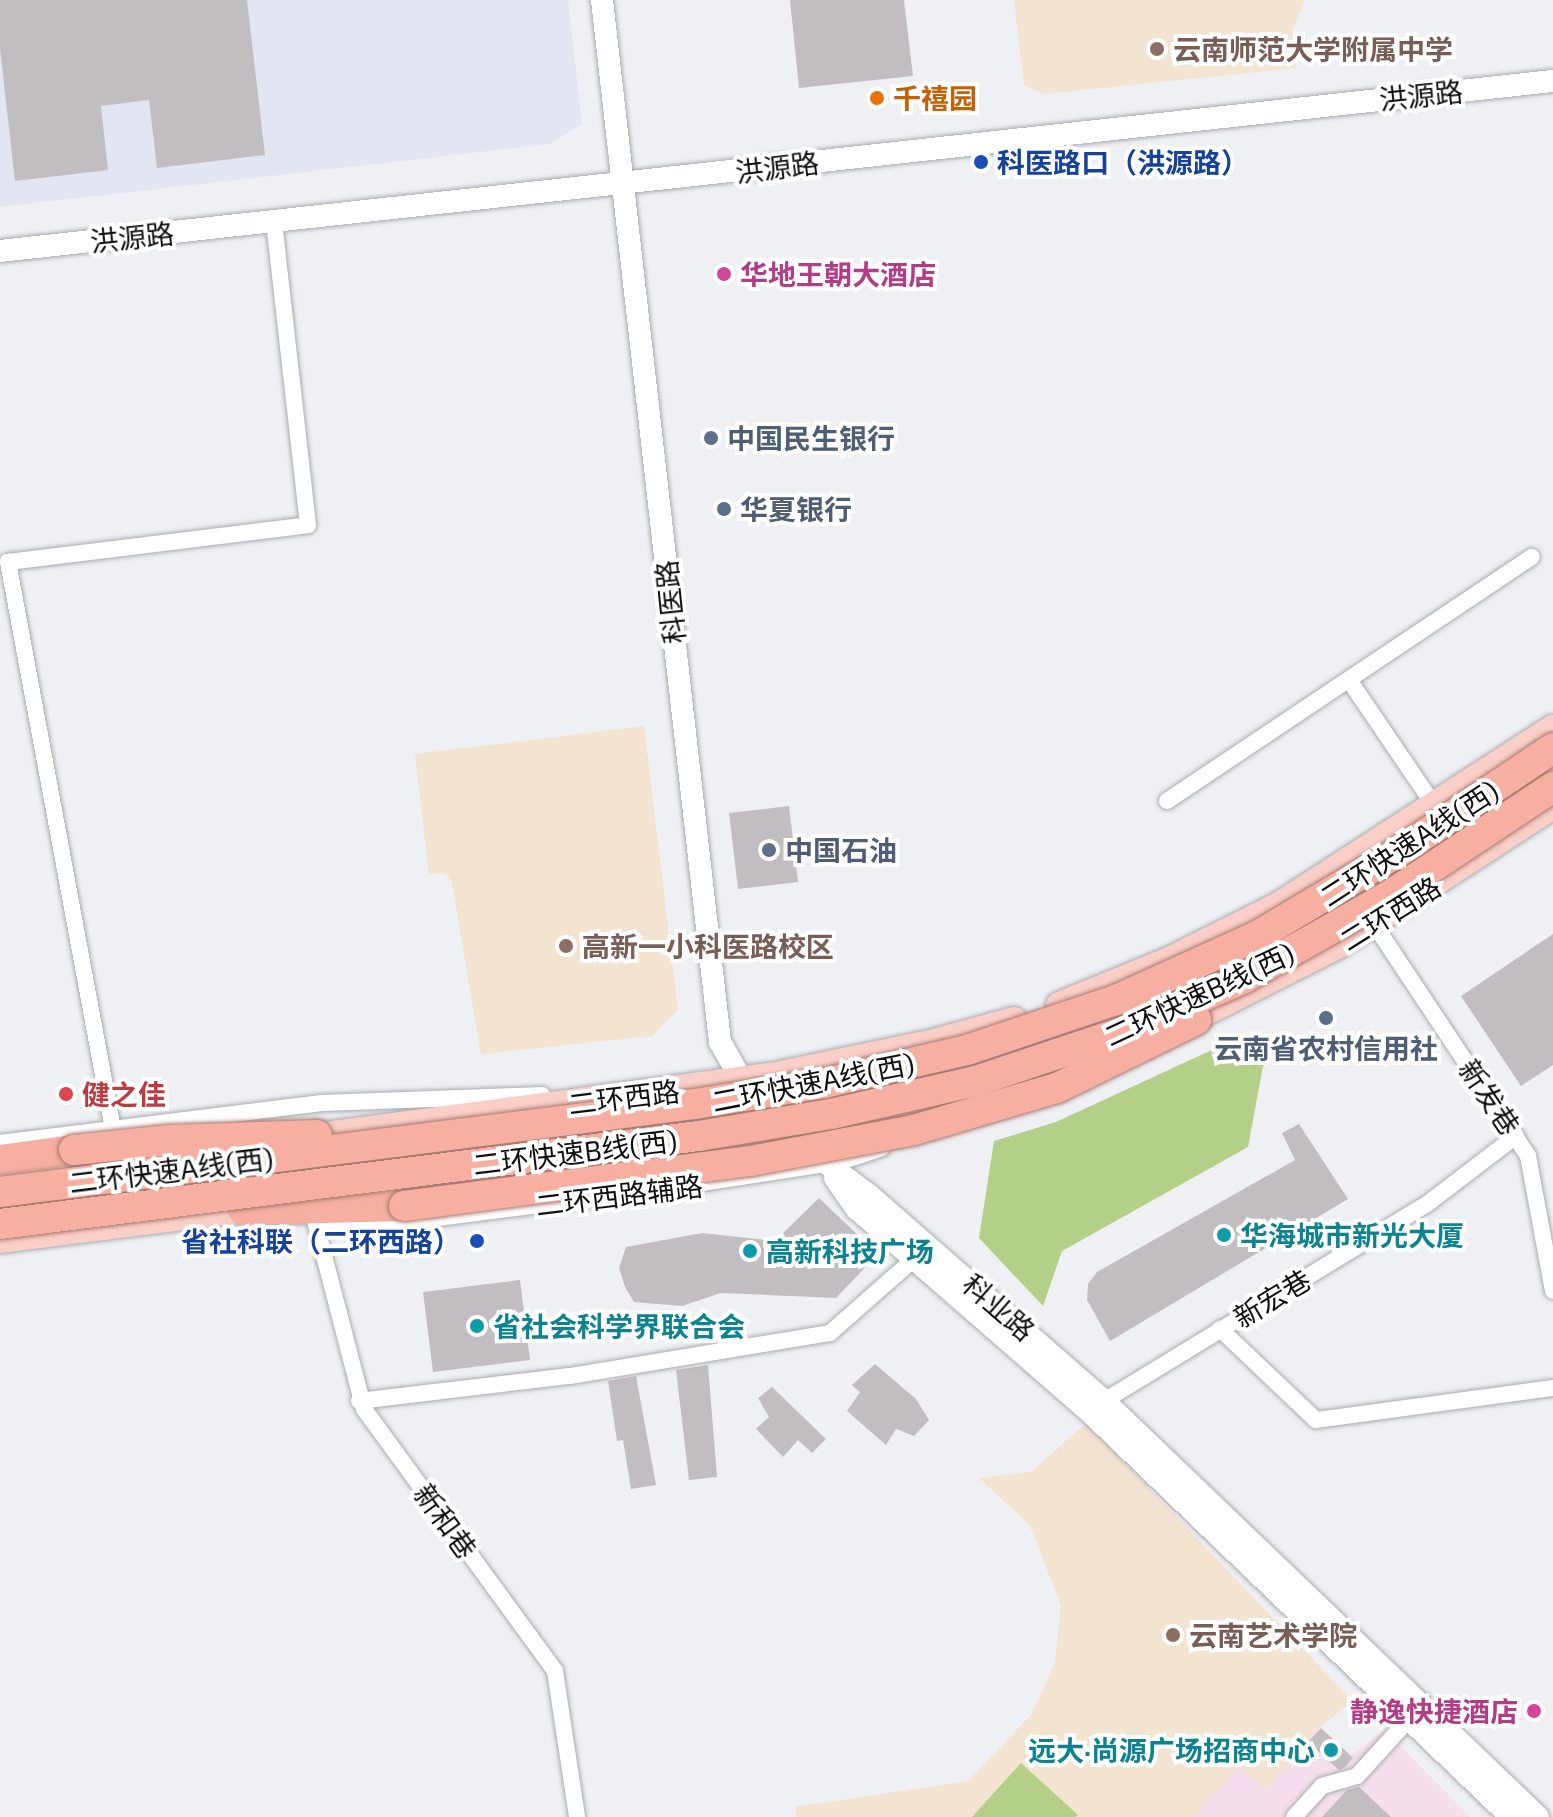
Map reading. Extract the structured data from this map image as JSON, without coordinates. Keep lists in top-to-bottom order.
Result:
{
  "streets": {
    "highway": ["二环快速A线(西)", "二环快速B线(西)"],
    "main road": ["二环西路"],
    "street": [
      "洪源路",
      "科医路",
      "新发巷",
      "二环西路辅路",
      "新宏巷",
      "科业路",
      "新和巷"
    ]
  },
  "crossings": [
    ["洪源路", "科医路"],
    ["科医路", "二环西路"],
    ["科医路", "二环西路辅路"],
    ["科医路", "科业路"],
    ["二环西路", "新发巷"],
    ["二环西路", "二环西路辅路"],
    ["新发巷", "新宏巷"],
    ["二环西路辅路", "科业路"],
    ["二环西路辅路", "新和巷"],
    ["新宏巷", "科业路"]
  ],
  "places": [
    "云南师范大学附属中学",
    "千禧园",
    "科医路口（洪源路）",
    "华地王朝大酒店",
    "中国民生银行",
    "华夏银行",
    "中国石油",
    "高新一小科医路校区",
    "云南省农村信用社",
    "健之佳",
    "华海城市新光大厦",
    "省社科联（二环西路）",
    "高新科技广场",
    "省社会科学界联合会",
    "云南艺术学院",
    "静逸快捷酒店",
    "远大·尚源广场招商中心"
  ]
}
